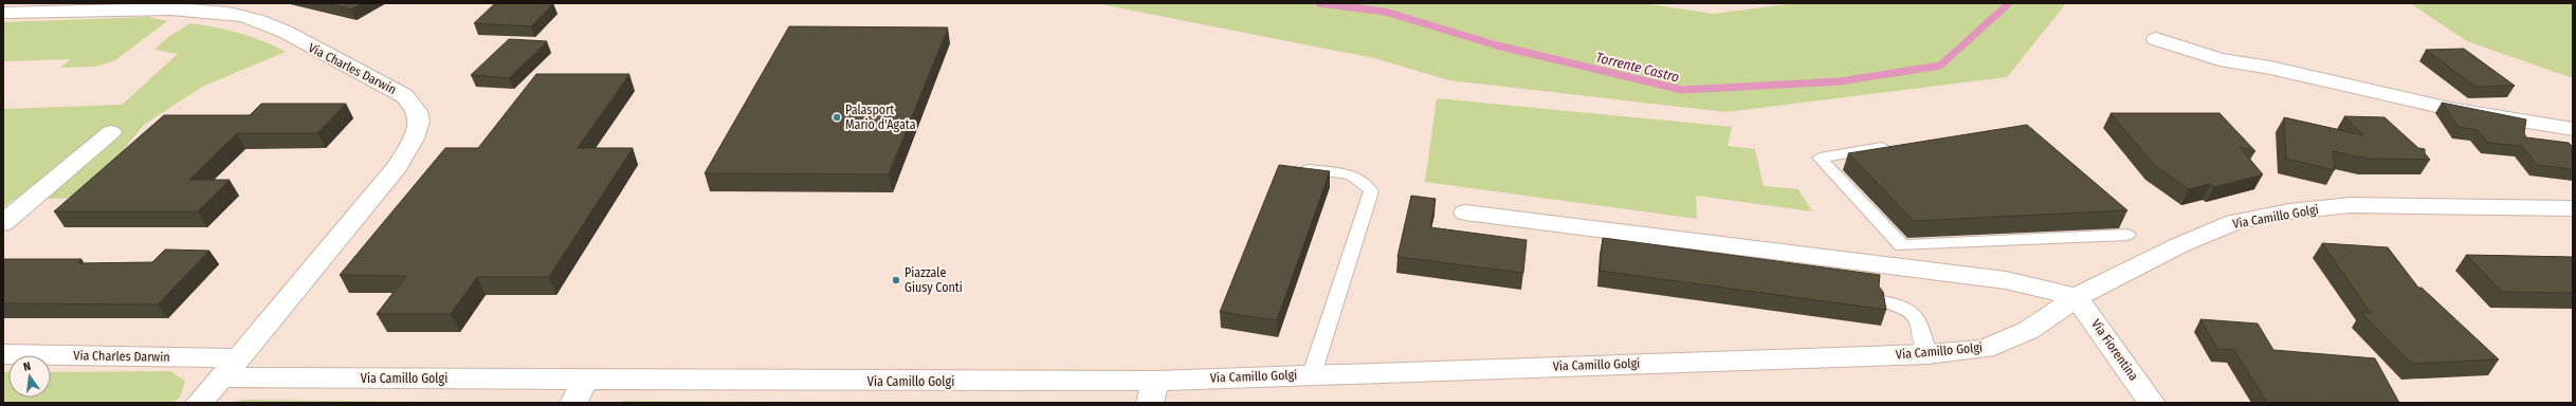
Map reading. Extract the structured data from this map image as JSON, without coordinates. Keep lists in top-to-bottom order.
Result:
{
  "streets": {
    "street": ["Via Charles Darwin", "Via Camillo Golgi", "Via Fiorentina"]
  },
  "crossings": [
    ["Via Charles Darwin", "Via Camillo Golgi"],
    ["Via Camillo Golgi", "Via Fiorentina"]
  ],
  "water": ["Torrente Castro"],
  "places": ["Palasport Mario d'Agata", "Piazzale Giusy Conti"],
  "north": "top"
}
